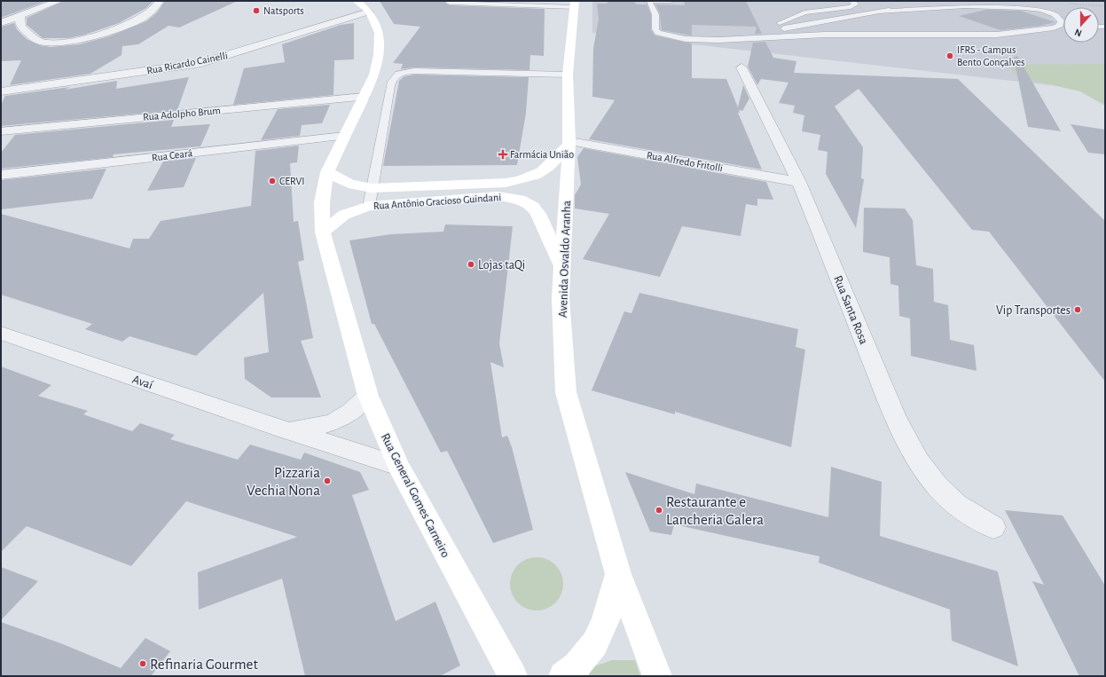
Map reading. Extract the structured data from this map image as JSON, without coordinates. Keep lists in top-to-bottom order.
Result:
{
  "streets": {
    "main road": ["Rua Antônio Gracioso Guindani", "Avenida Osvaldo Aranha", "Rua General Gomes Carneiro"],
    "street": [
      "Rua Ricardo Cainelli",
      "Rua Adolpho Brum",
      "Rua Ceará",
      "Rua Alfredo Fritolli",
      "Rua Santa Rosa",
      "Avaí"
    ]
  },
  "crossings": [
    ["Rua Alfredo Fritolli", "Rua Antônio Gracioso Guindani"],
    ["Rua Alfredo Fritolli", "Avenida Osvaldo Aranha"],
    ["Rua Alfredo Fritolli", "Rua Santa Rosa"],
    ["Rua Antônio Gracioso Guindani", "Avenida Osvaldo Aranha"],
    ["Rua Antônio Gracioso Guindani", "Rua General Gomes Carneiro"],
    ["Avaí", "Rua General Gomes Carneiro"]
  ],
  "places": {
    "other": [
      "Natsports",
      "IFRS - Campus Bento Gonçalves",
      "CERVI",
      "Lojas taQi",
      "Vip Transportes",
      "Pizzaria Vechia Nona",
      "Restaurante e Lancheria Galera",
      "Refinaria Gourmet"
    ],
    "health": ["Farmácia União"]
  },
  "north": "bottom"
}
